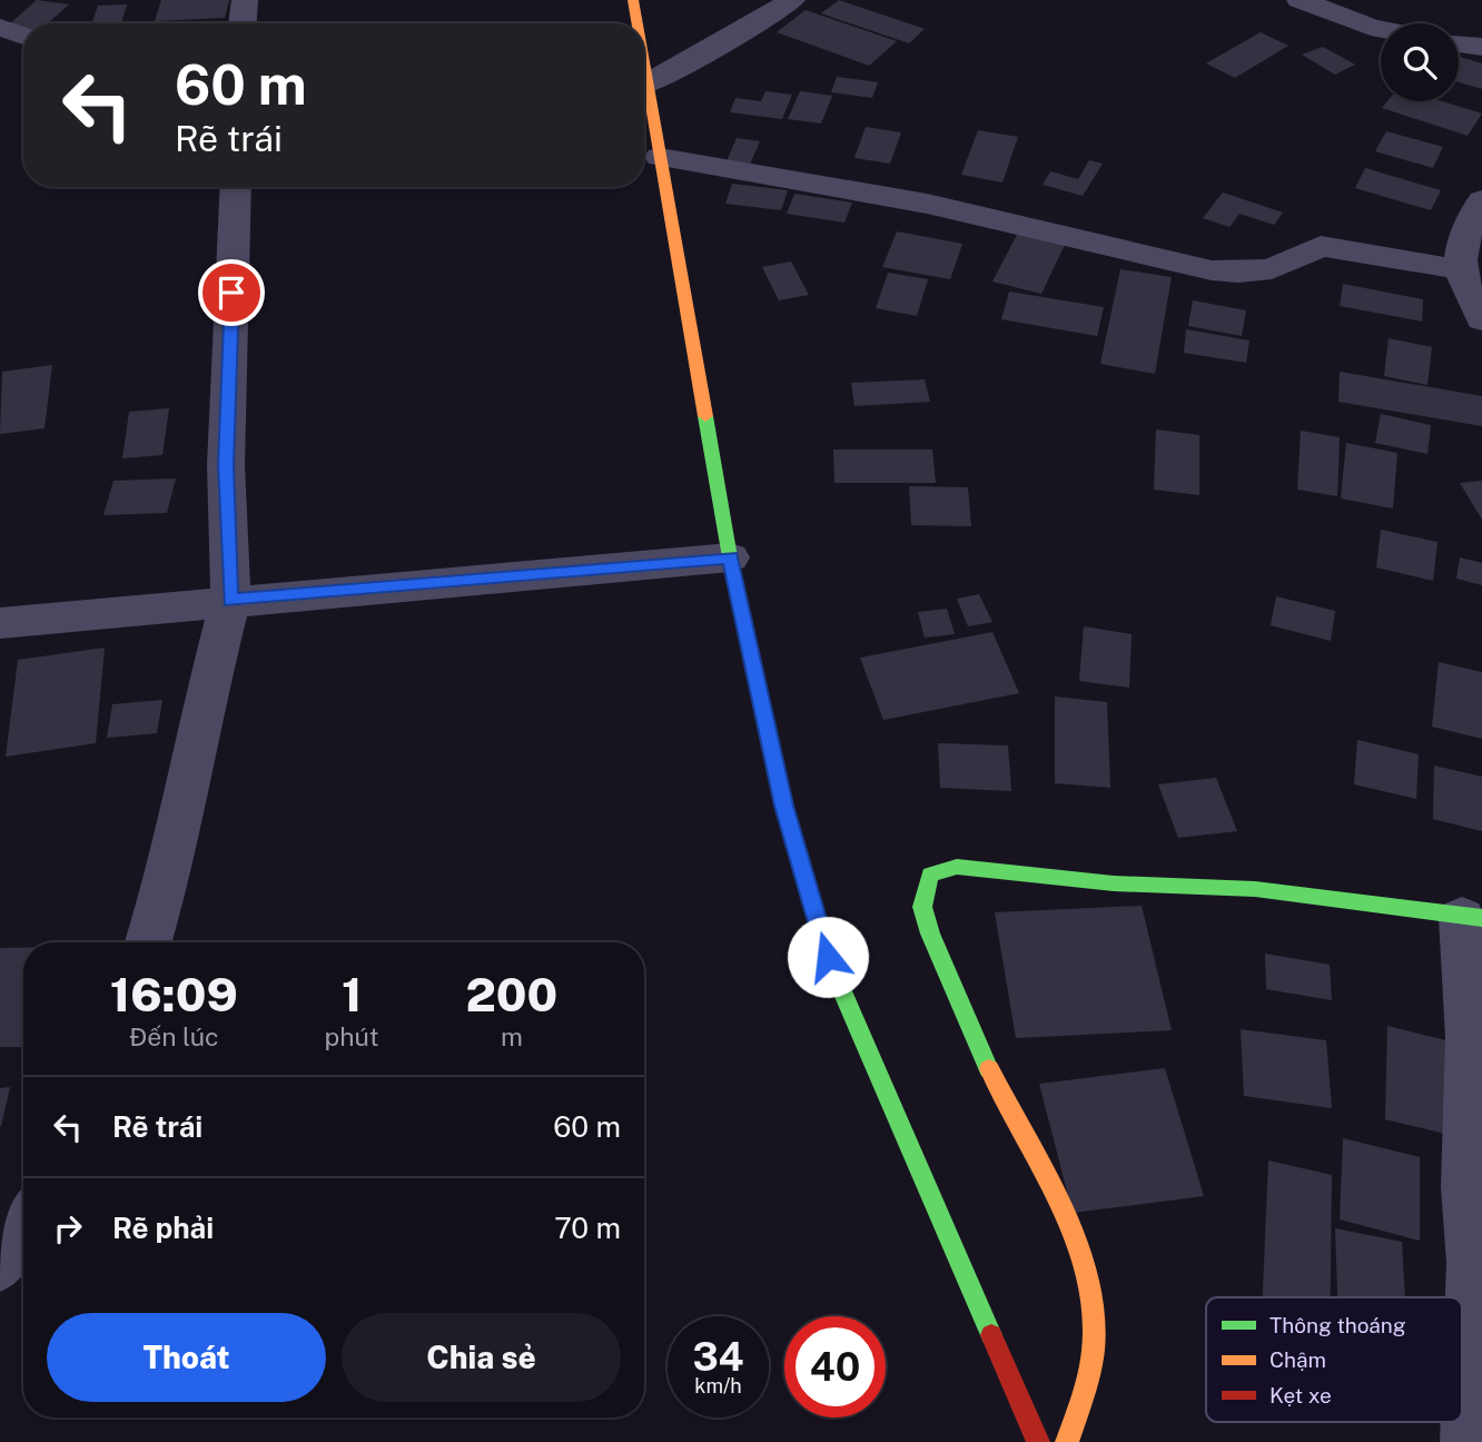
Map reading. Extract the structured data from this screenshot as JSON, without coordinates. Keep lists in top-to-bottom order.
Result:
{
  "legend": ["Thông thoáng", "Chậm", "Kẹt xe"],
  "page": {
    "turn": ["60 m", "Rẽ trái"],
    "eta": [
      "16:09",
      "Đến lúc",
      "1",
      "phút",
      "200",
      "m"
    ],
    "list": [
      {
        "name": "Rẽ trái",
        "value": "60 m"
      },
      {
        "name": "Rẽ phải",
        "value": "70 m"
      }
    ],
    "buttons": ["Thoát", "Chia sẻ"],
    "speed": "34 km/h",
    "limit": "40"
  }
}
